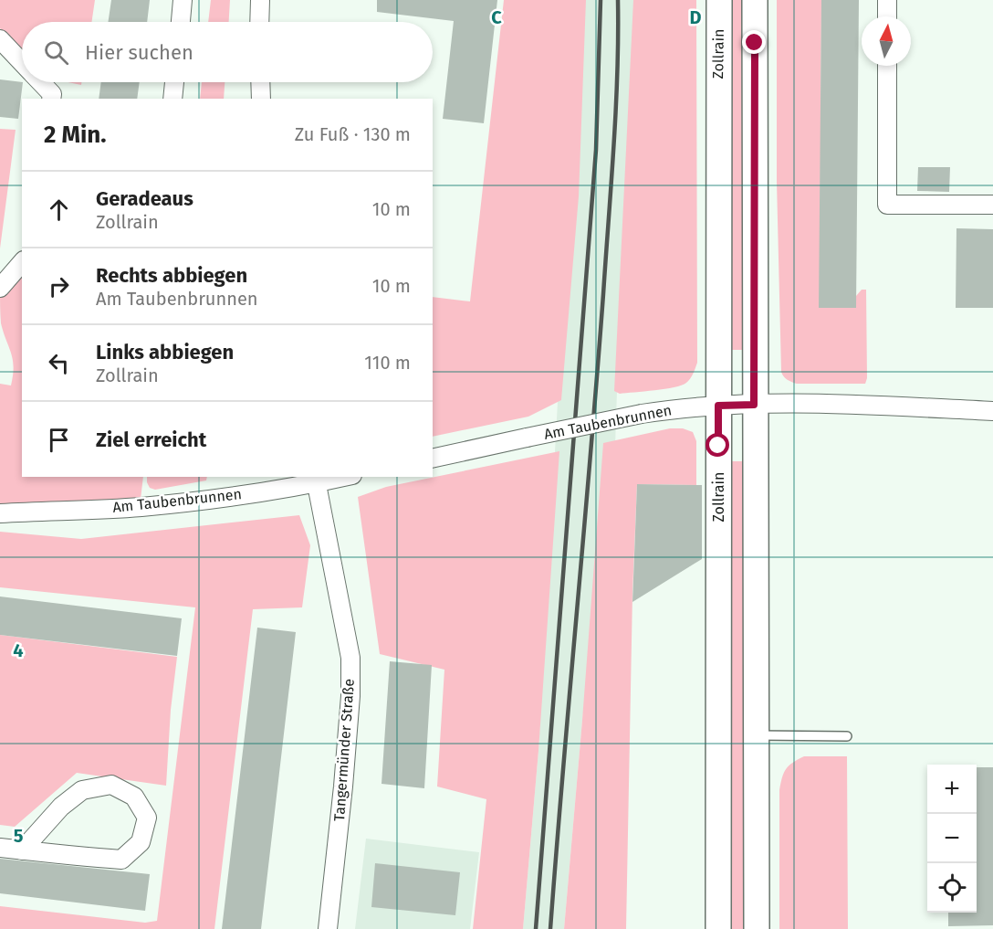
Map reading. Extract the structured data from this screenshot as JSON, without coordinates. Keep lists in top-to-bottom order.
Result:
{
  "streets": {
    "main road": ["Zollrain"],
    "street": ["Am Taubenbrunnen", "Tangermünder Straße"]
  },
  "crossings": [
    ["Zollrain", "Am Taubenbrunnen"],
    ["Am Taubenbrunnen", "Tangermünder Straße"]
  ],
  "north": "top",
  "page": {
    "search": "Hier suchen",
    "heading": ["2 Min.", "Zu Fuß · 130 m"],
    "list": [
      ["Geradeaus", "Zollrain", "10 m"],
      ["Rechts abbiegen", "Am Taubenbrunnen", "10 m"],
      ["Links abbiegen", "Zollrain", "110 m"],
      "Ziel erreicht"
    ],
    "map_buttons": ["+", "−"]
  },
  "grid": {
    "columns": ["C", "D"],
    "rows": ["4", "5"]
  }
}
